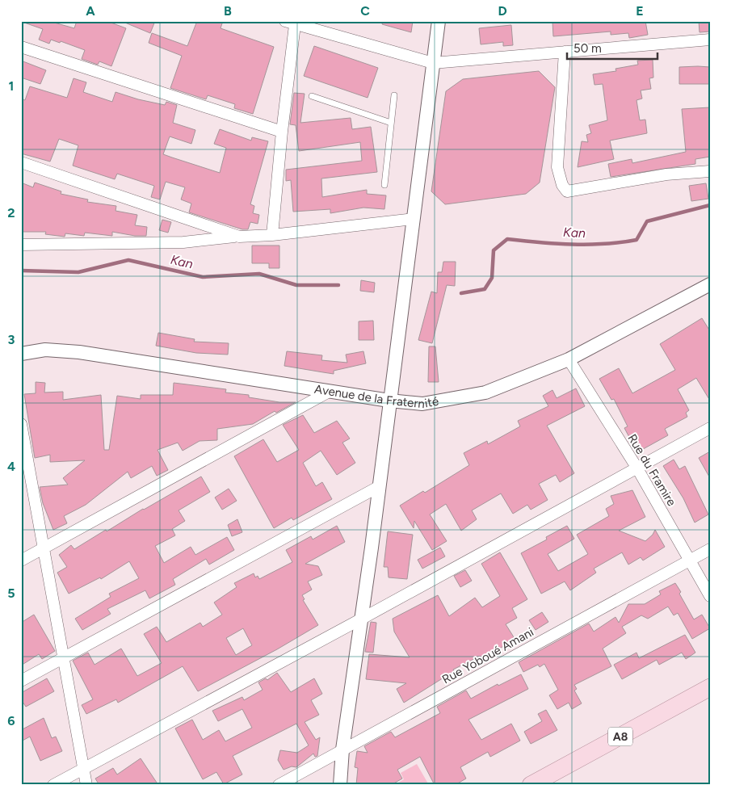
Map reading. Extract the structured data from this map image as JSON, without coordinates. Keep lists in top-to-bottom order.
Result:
{
  "streets": {
    "main road": ["A8"],
    "street": ["Avenue de la Fraternité", "Rue du Framire", "Rue Yoboué Amani"]
  },
  "crossings": [
    ["Avenue de la Fraternité", "Rue du Framire"],
    ["Rue du Framire", "Rue Yoboué Amani"]
  ],
  "water": ["Kan"],
  "scale_bar": "50 m",
  "grid": {
    "columns": [
      "A",
      "B",
      "C",
      "D",
      "E"
    ],
    "rows": [
      "1",
      "2",
      "3",
      "4",
      "5",
      "6"
    ]
  }
}
